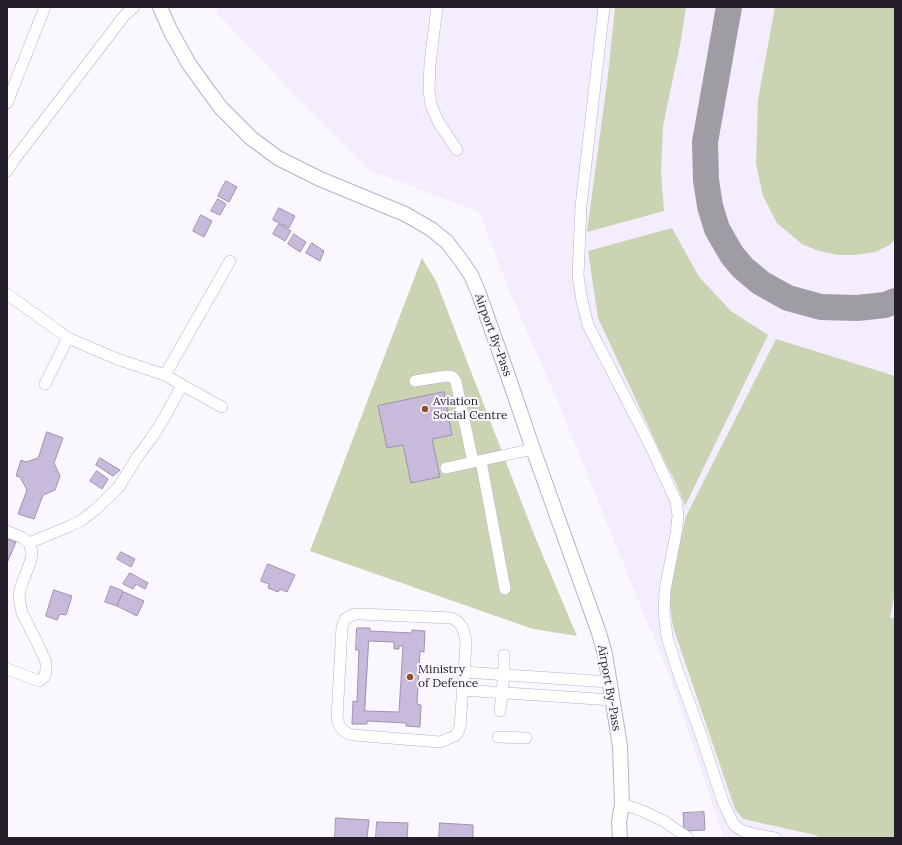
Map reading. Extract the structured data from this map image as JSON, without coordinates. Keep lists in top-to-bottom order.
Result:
{
  "streets": {
    "main road": ["Airport By-Pass"]
  },
  "places": ["Aviation Social Centre", "Ministry of Defence"]
}
